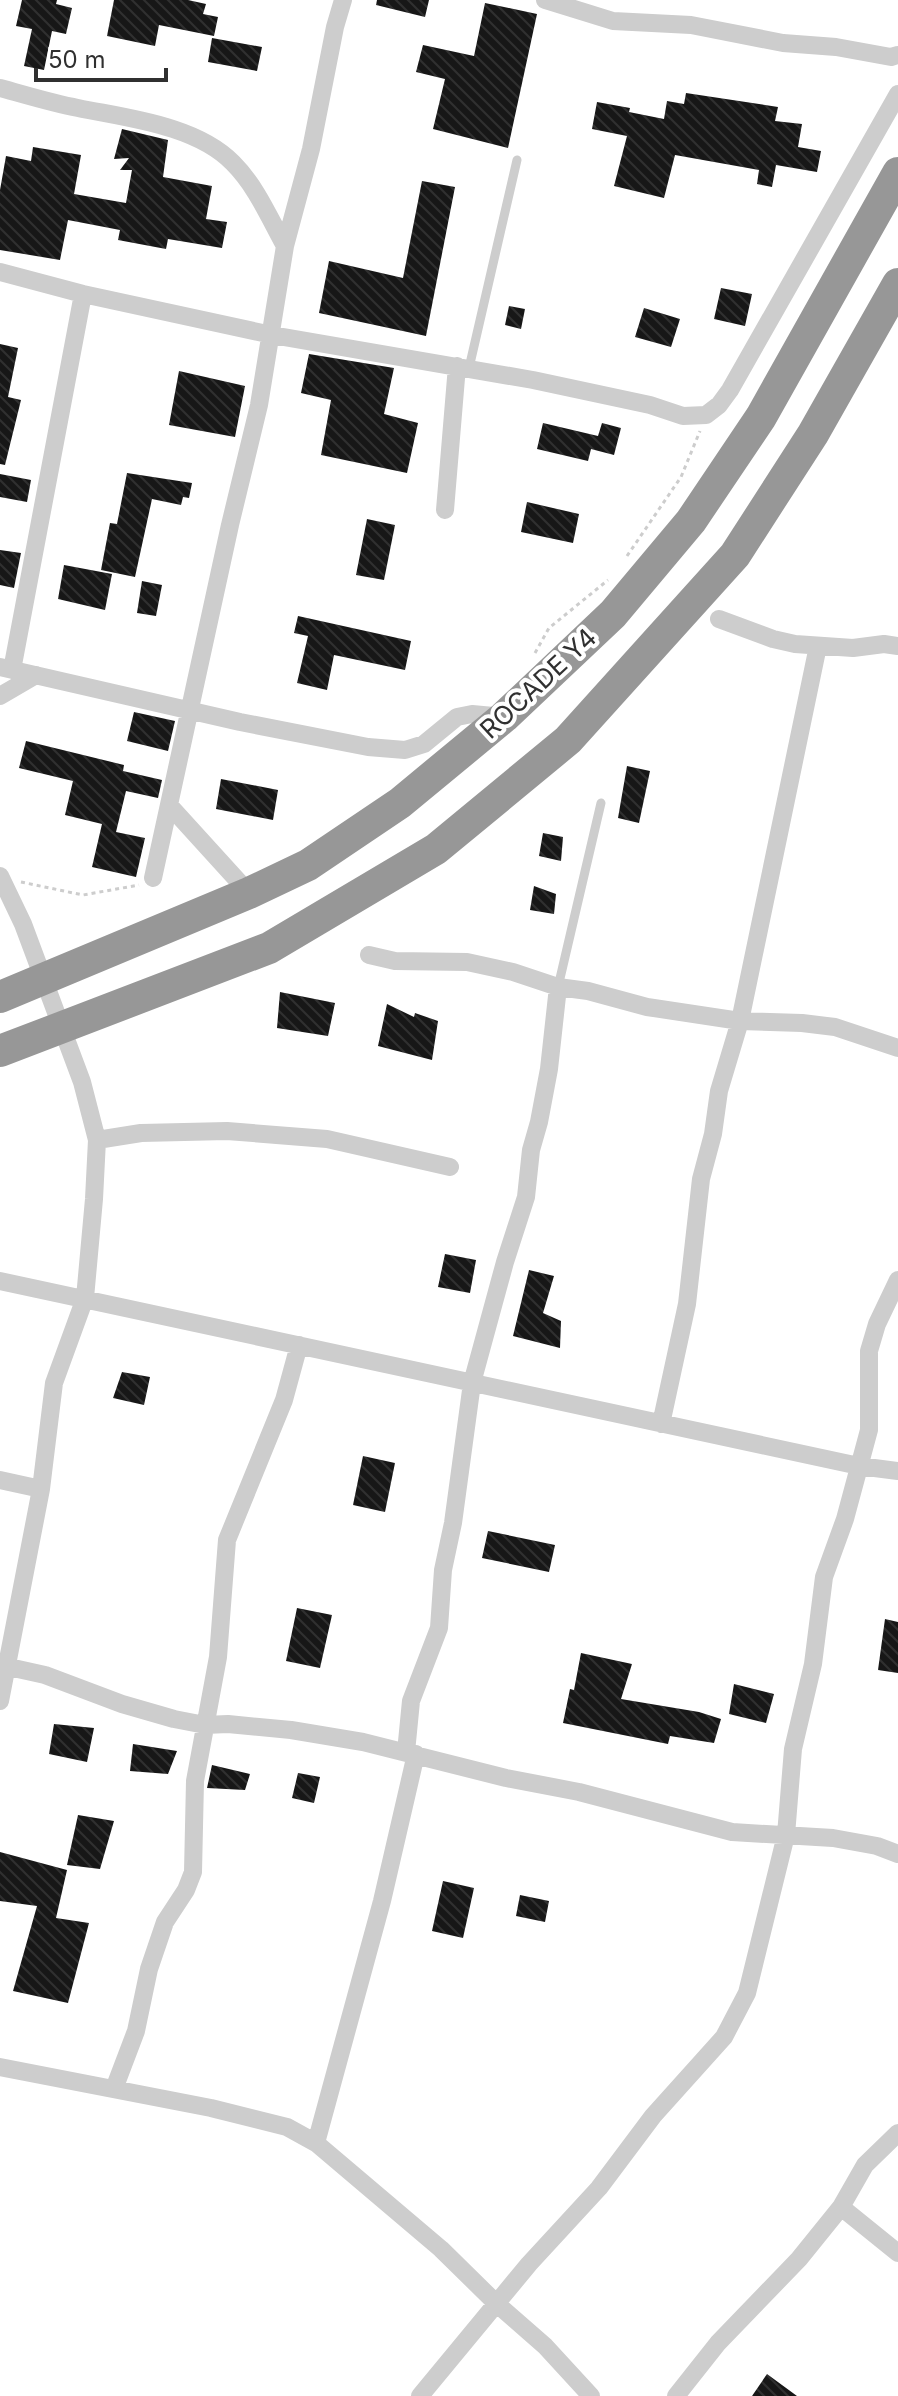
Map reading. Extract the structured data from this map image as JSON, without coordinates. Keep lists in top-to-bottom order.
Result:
{
  "streets": {
    "highway": ["ROCADE Y4"]
  },
  "scale_bar": "50 m"
}
